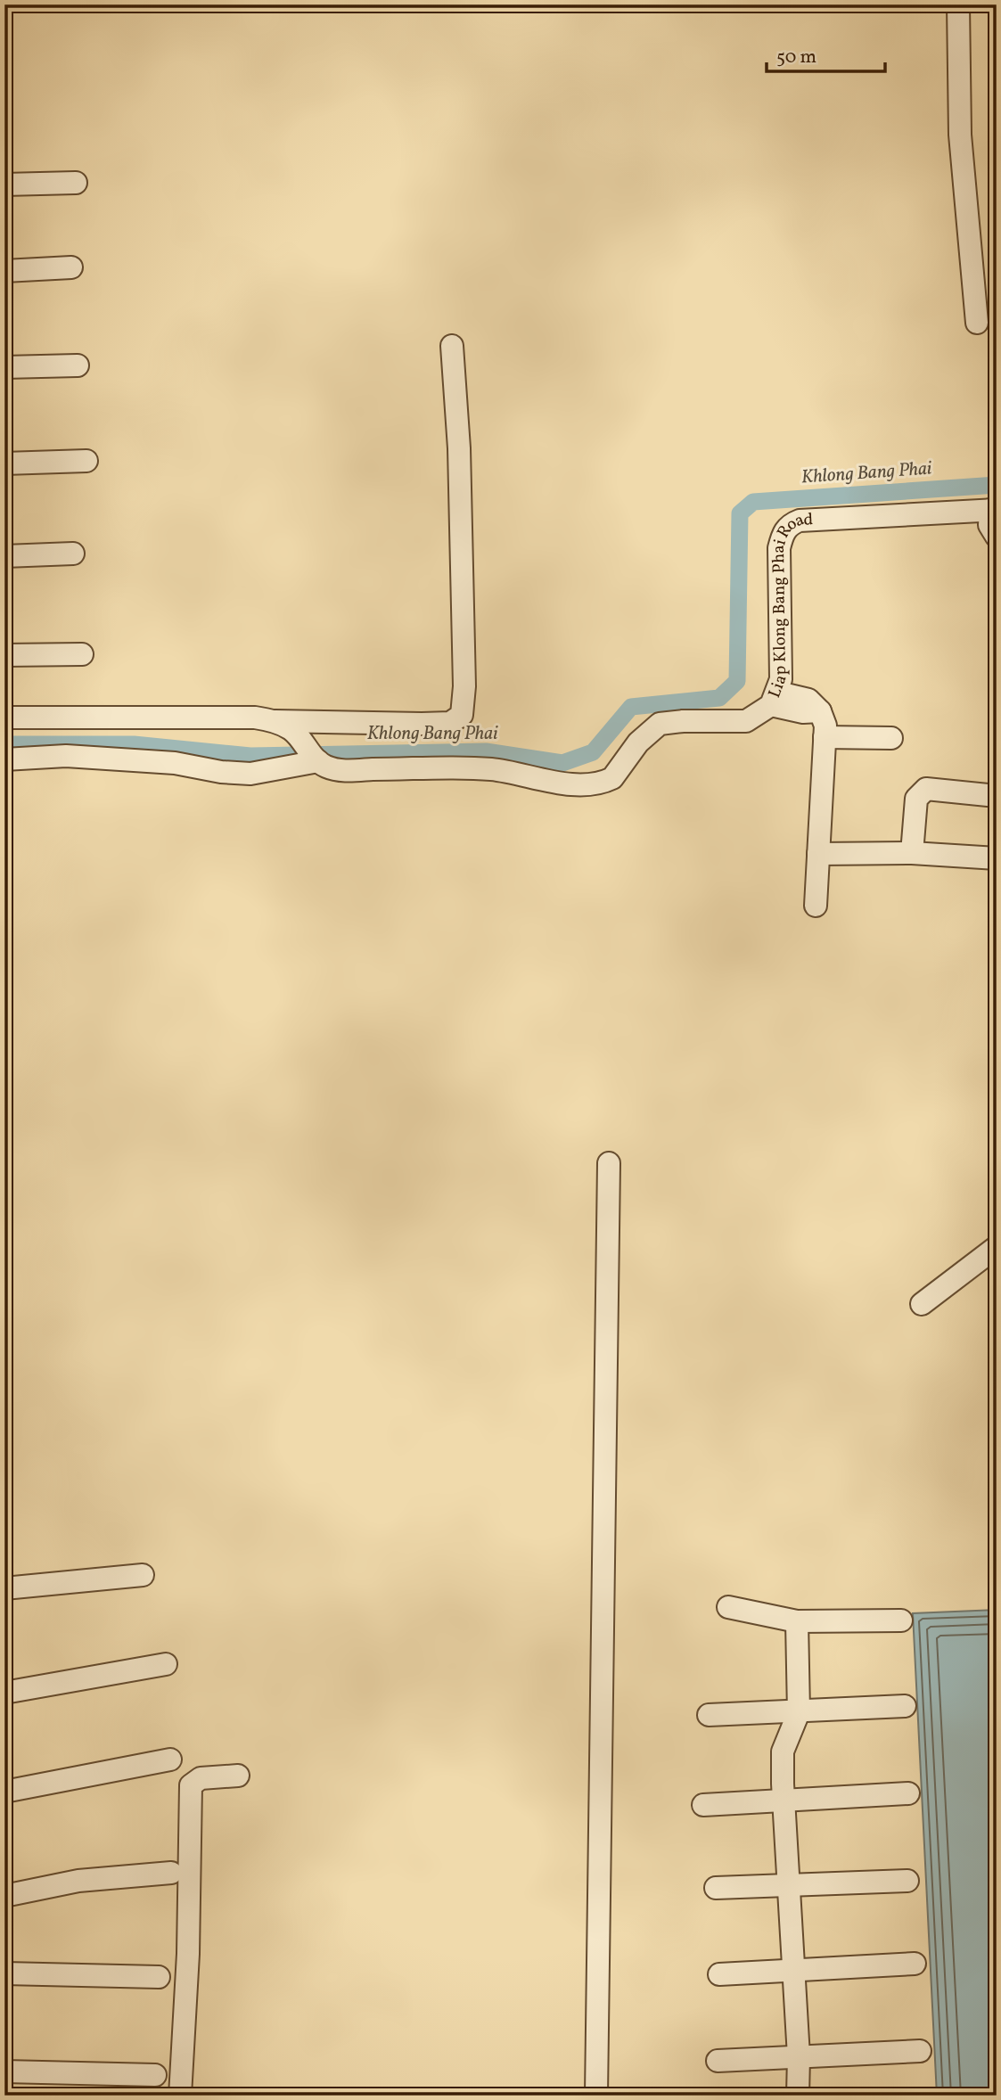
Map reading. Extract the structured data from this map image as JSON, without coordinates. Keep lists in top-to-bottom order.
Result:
{
  "streets": {
    "street": ["Liap Klong Bang Phai Road"]
  },
  "water": ["Khlong Bang Phai"],
  "scale_bar": "50 m"
}
